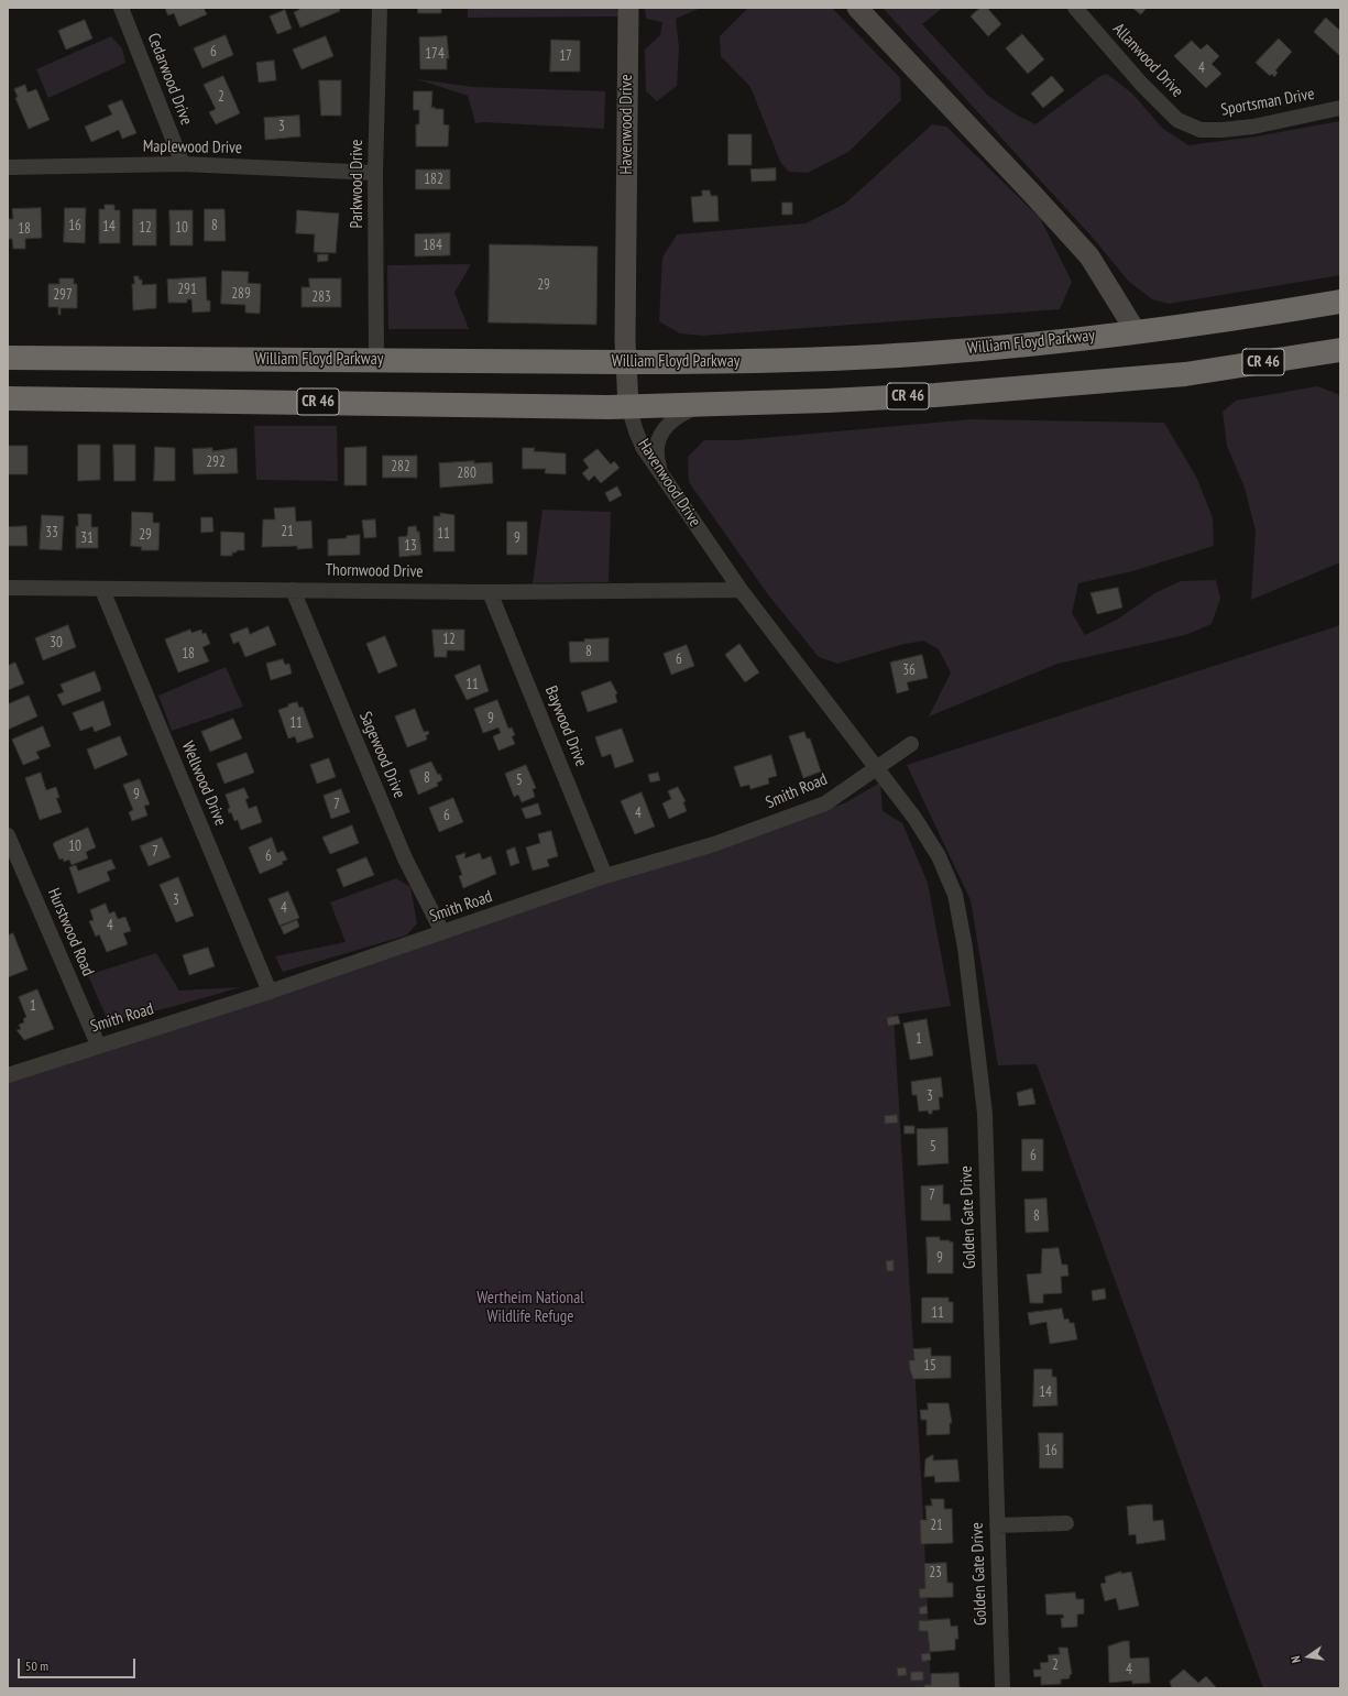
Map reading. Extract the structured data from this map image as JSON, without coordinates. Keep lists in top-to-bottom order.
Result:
{
  "streets": {
    "highway": ["William Floyd Parkway", "CR 46"],
    "street": [
      "Allanwood Drive",
      "Cedarwood Drive",
      "Sportsman Drive",
      "Havenwood Drive",
      "Maplewood Drive",
      "Parkwood Drive",
      "Thornwood Drive",
      "Baywood Drive",
      "Sagewood Drive",
      "Wellwood Drive",
      "Smith Road",
      "Hurstwood Road",
      "Golden Gate Drive"
    ]
  },
  "crossings": [
    ["Allanwood Drive", "Sportsman Drive"],
    ["Cedarwood Drive", "Maplewood Drive"],
    ["Havenwood Drive", "William Floyd Parkway"],
    ["Havenwood Drive", "CR 46"],
    ["Havenwood Drive", "Thornwood Drive"],
    ["Havenwood Drive", "Smith Road"],
    ["Havenwood Drive", "Golden Gate Drive"],
    ["Maplewood Drive", "Parkwood Drive"],
    ["Parkwood Drive", "William Floyd Parkway"],
    ["Thornwood Drive", "Baywood Drive"],
    ["Thornwood Drive", "Sagewood Drive"],
    ["Thornwood Drive", "Wellwood Drive"],
    ["Baywood Drive", "Smith Road"],
    ["Sagewood Drive", "Smith Road"],
    ["Wellwood Drive", "Smith Road"],
    ["Smith Road", "Hurstwood Road"],
    ["Smith Road", "Golden Gate Drive"]
  ],
  "parks": ["Wertheim National Wildlife Refuge"],
  "house_numbers": [
    "6",
    "174",
    "17",
    "4",
    "2",
    "3",
    "182",
    "16",
    "8",
    "14",
    "12",
    "10",
    "18",
    "184",
    "29",
    "291",
    "289",
    "297",
    "283",
    "292",
    "282",
    "280",
    "21",
    "33",
    "11",
    "29",
    "31",
    "9",
    "13",
    "12",
    "30",
    "8",
    "18",
    "6",
    "36",
    "11",
    "9",
    "11",
    "8",
    "5",
    "9",
    "7",
    "4",
    "6",
    "10",
    "7",
    "6",
    "3",
    "4",
    "4",
    "1",
    "1",
    "3",
    "5",
    "6",
    "7",
    "8",
    "9",
    "11",
    "15",
    "14",
    "16",
    "21",
    "23",
    "2",
    "4"
  ],
  "scale_bar": "50 m",
  "north": "left"
}
